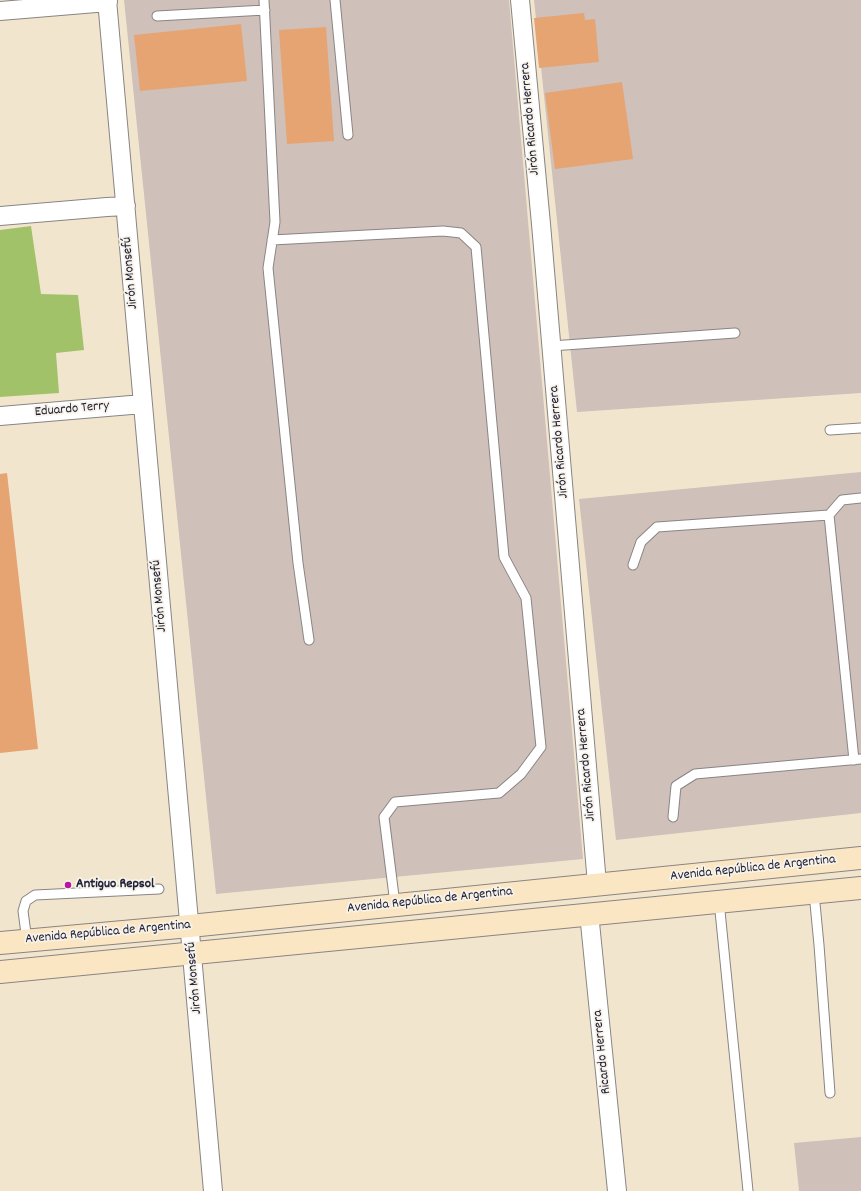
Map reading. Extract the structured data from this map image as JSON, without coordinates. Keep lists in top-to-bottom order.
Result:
{
  "streets": {
    "main road": ["Avenida República de Argentina"],
    "street": [
      "Jirón Ricardo Herrera",
      "Jirón Monsefú",
      "Eduardo Terry",
      "Ricardo Herrera"
    ]
  },
  "crossings": [
    ["Jirón Ricardo Herrera", "Avenida República de Argentina"],
    ["Jirón Monsefú", "Eduardo Terry"],
    ["Jirón Monsefú", "Avenida República de Argentina"],
    ["Avenida República de Argentina", "Ricardo Herrera"]
  ],
  "places": ["Antiguo Repsol"]
}
